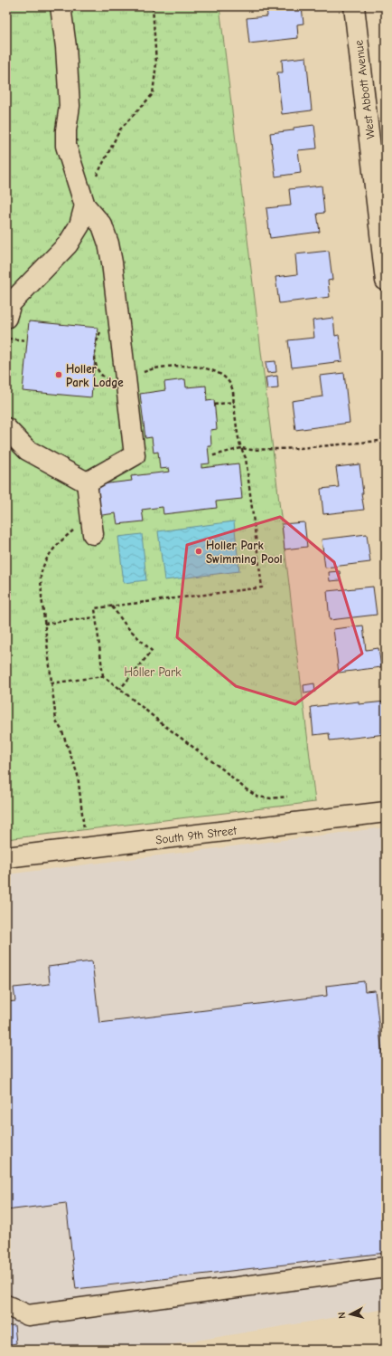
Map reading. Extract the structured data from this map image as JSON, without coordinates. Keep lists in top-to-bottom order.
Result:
{
  "streets": {
    "street": ["West Abbott Avenue", "South 9th Street"]
  },
  "parks": ["Holler Park"],
  "places": ["Holler Park Lodge", "Holler Park Swimming Pool"],
  "north": "left"
}
